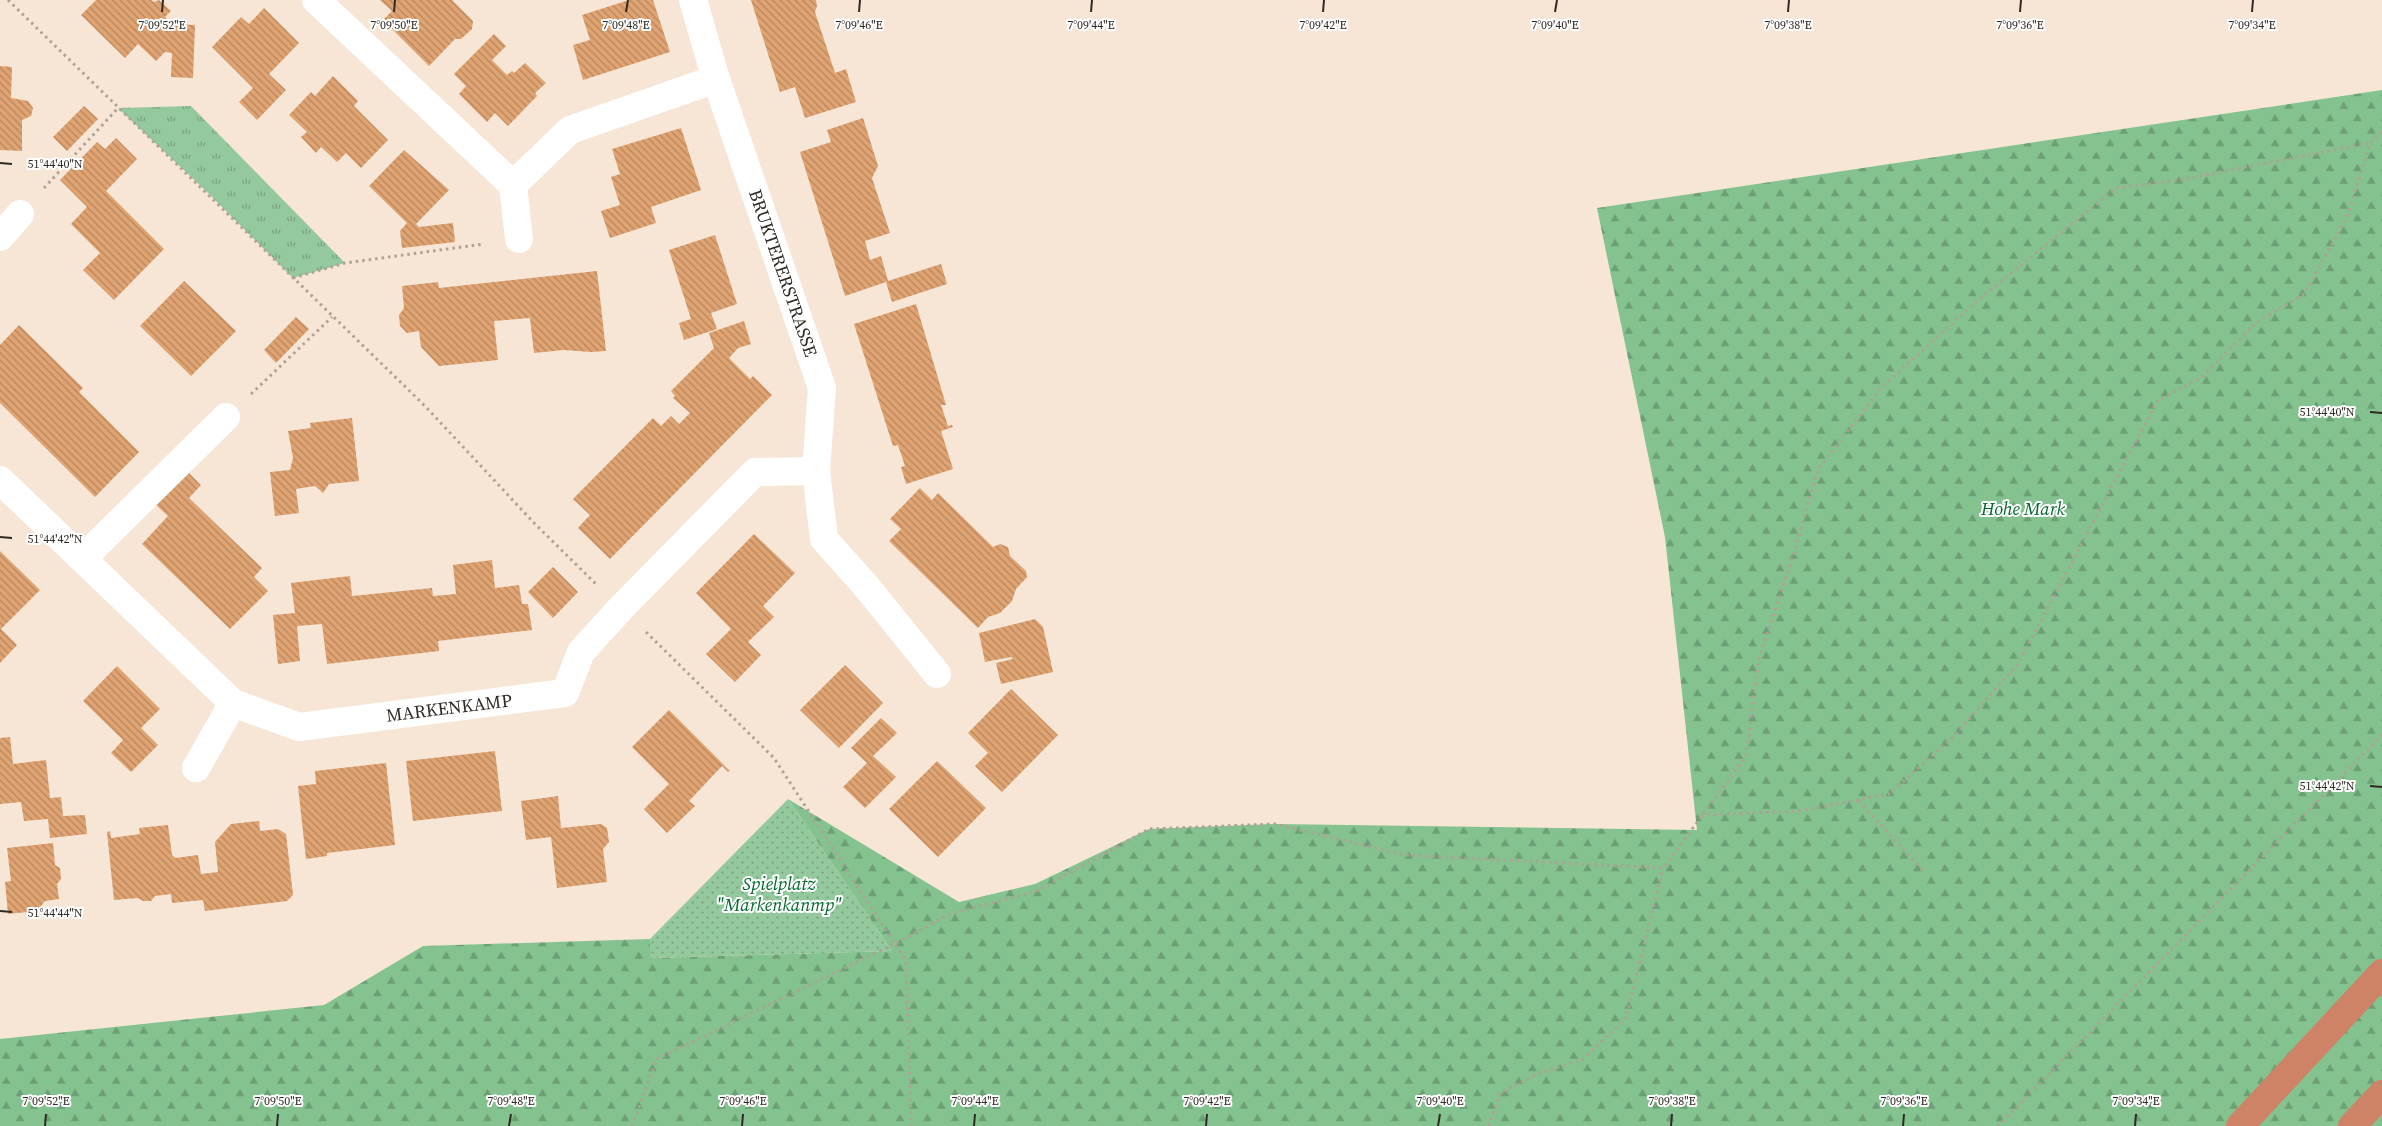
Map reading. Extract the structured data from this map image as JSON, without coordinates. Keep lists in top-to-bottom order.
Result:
{
  "streets": {
    "street": ["BRUKTERERSTRASSE", "MARKENKAMP"]
  },
  "parks": ["Hohe Mark", "Spielplatz \"Markenkanmp\""],
  "coordinates": [
    "7°09'52\"E",
    "7°09'50\"E",
    "7°09'48\"E",
    "7°09'46\"E",
    "7°09'44\"E",
    "7°09'42\"E",
    "7°09'40\"E",
    "7°09'38\"E",
    "7°09'36\"E",
    "7°09'34\"E",
    "51°44'40\"N",
    "51°44'42\"N",
    "51°44'44\"N"
  ]
}
